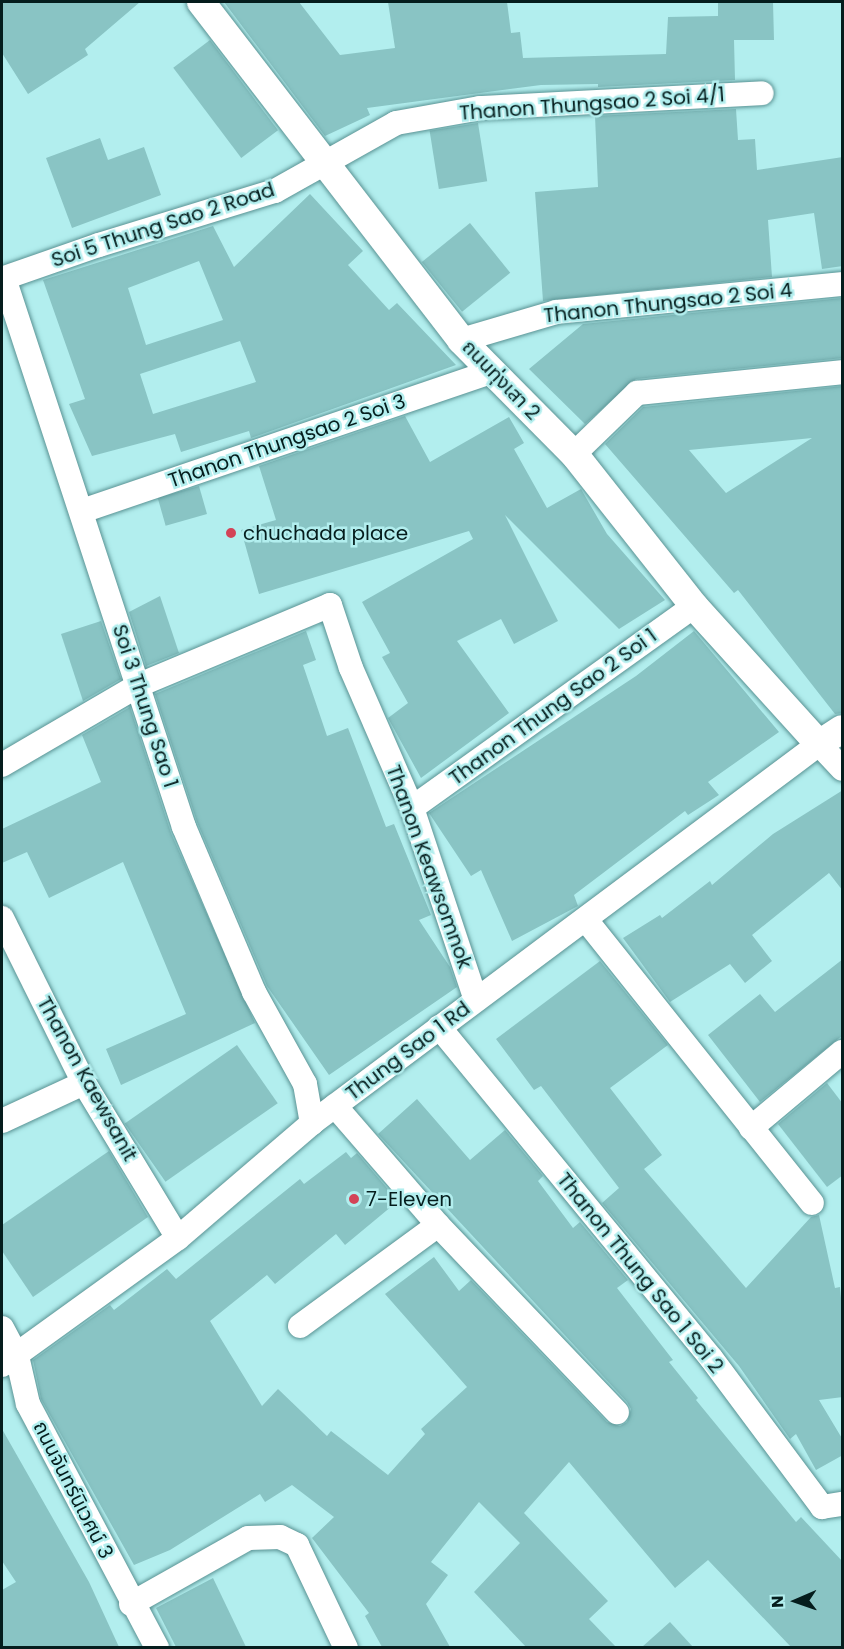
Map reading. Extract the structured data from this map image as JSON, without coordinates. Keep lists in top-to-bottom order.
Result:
{
  "streets": {
    "street": [
      "Thanon Thungsao 2 Soi 4/1",
      "Soi 5 Thung Sao 2 Road",
      "Thanon Thungsao 2 Soi 4",
      "ถนนทุ่งเสา 2",
      "Thanon Thungsao 2 Soi 3",
      "Soi 3 Thung Sao 1",
      "Thanon Thung Sao 2 Soi 1",
      "Thanon Keawsomnok",
      "Thung Sao 1 Rd",
      "Thanon Kaewsanit",
      "Thanon Thung Sao 1 Soi 2",
      "ถนนจันทร์นิเวศน์ 3"
    ]
  },
  "crossings": [
    ["Thanon Thungsao 2 Soi 4/1", "Soi 5 Thung Sao 2 Road"],
    ["Thanon Thungsao 2 Soi 4/1", "ถนนทุ่งเสา 2"],
    ["Soi 5 Thung Sao 2 Road", "ถนนทุ่งเสา 2"],
    ["Soi 5 Thung Sao 2 Road", "Soi 3 Thung Sao 1"],
    ["Thanon Thungsao 2 Soi 4", "ถนนทุ่งเสา 2"],
    ["ถนนทุ่งเสา 2", "Thanon Thungsao 2 Soi 3"],
    ["ถนนทุ่งเสา 2", "Thanon Thung Sao 2 Soi 1"],
    ["ถนนทุ่งเสา 2", "Thung Sao 1 Rd"],
    ["Thanon Thungsao 2 Soi 3", "Soi 3 Thung Sao 1"],
    ["Soi 3 Thung Sao 1", "Thanon Keawsomnok"],
    ["Soi 3 Thung Sao 1", "Thung Sao 1 Rd"],
    ["Thanon Thung Sao 2 Soi 1", "Thanon Keawsomnok"],
    ["Thanon Keawsomnok", "Thung Sao 1 Rd"],
    ["Thung Sao 1 Rd", "Thanon Kaewsanit"],
    ["Thung Sao 1 Rd", "Thanon Thung Sao 1 Soi 2"],
    ["Thung Sao 1 Rd", "ถนนจันทร์นิเวศน์ 3"]
  ],
  "places": ["chuchada place", "7-Eleven"],
  "north": "left"
}
